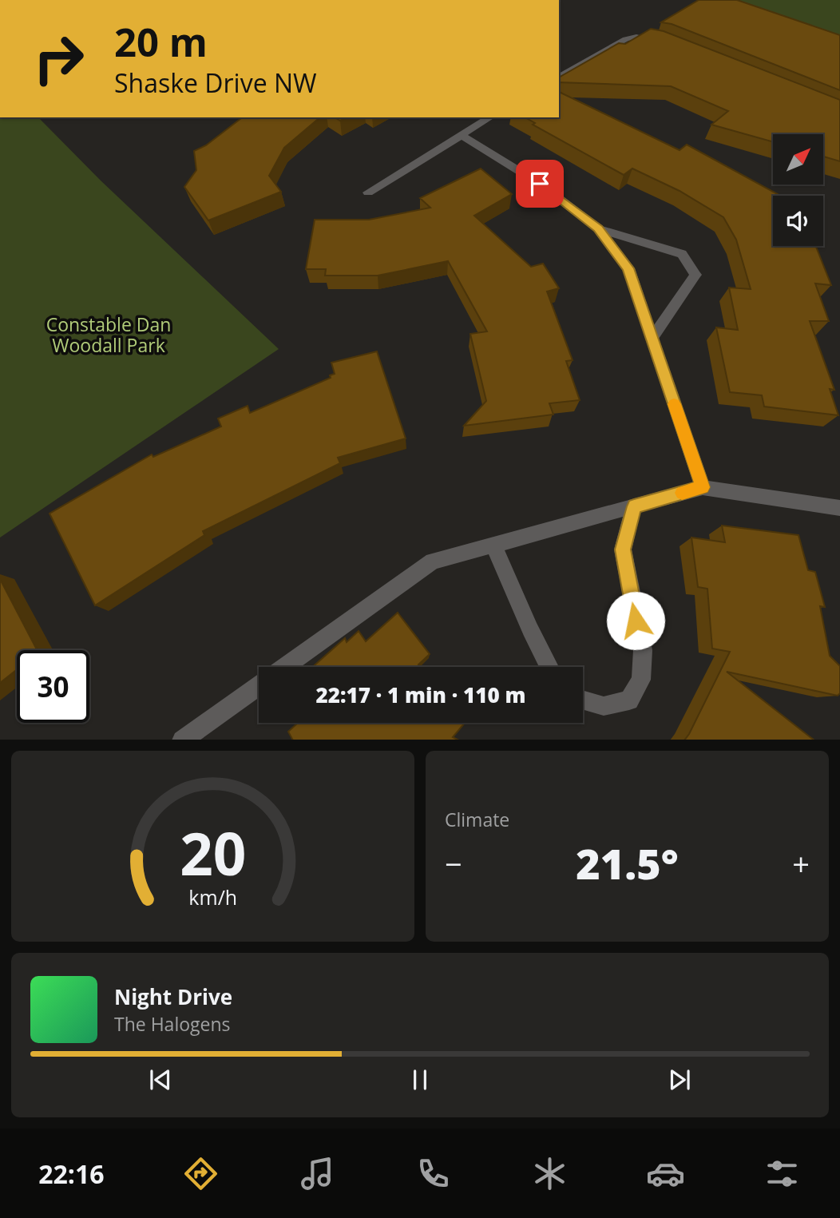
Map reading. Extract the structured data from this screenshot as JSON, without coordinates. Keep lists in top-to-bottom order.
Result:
{
  "parks": ["Constable Dan Woodall Park"],
  "north": "top right",
  "page": {
    "turn": ["20 m", "Shaske Drive NW"],
    "limit": "30",
    "trip": "22:17 · 1 min · 110 m",
    "tile": "Climate",
    "heat": ["−", "21.5°", "+"],
    "song": ["Night Drive", "The Halogens"],
    "tabs": "22:16",
    "gauge": ["20", "km/h"]
  }
}
